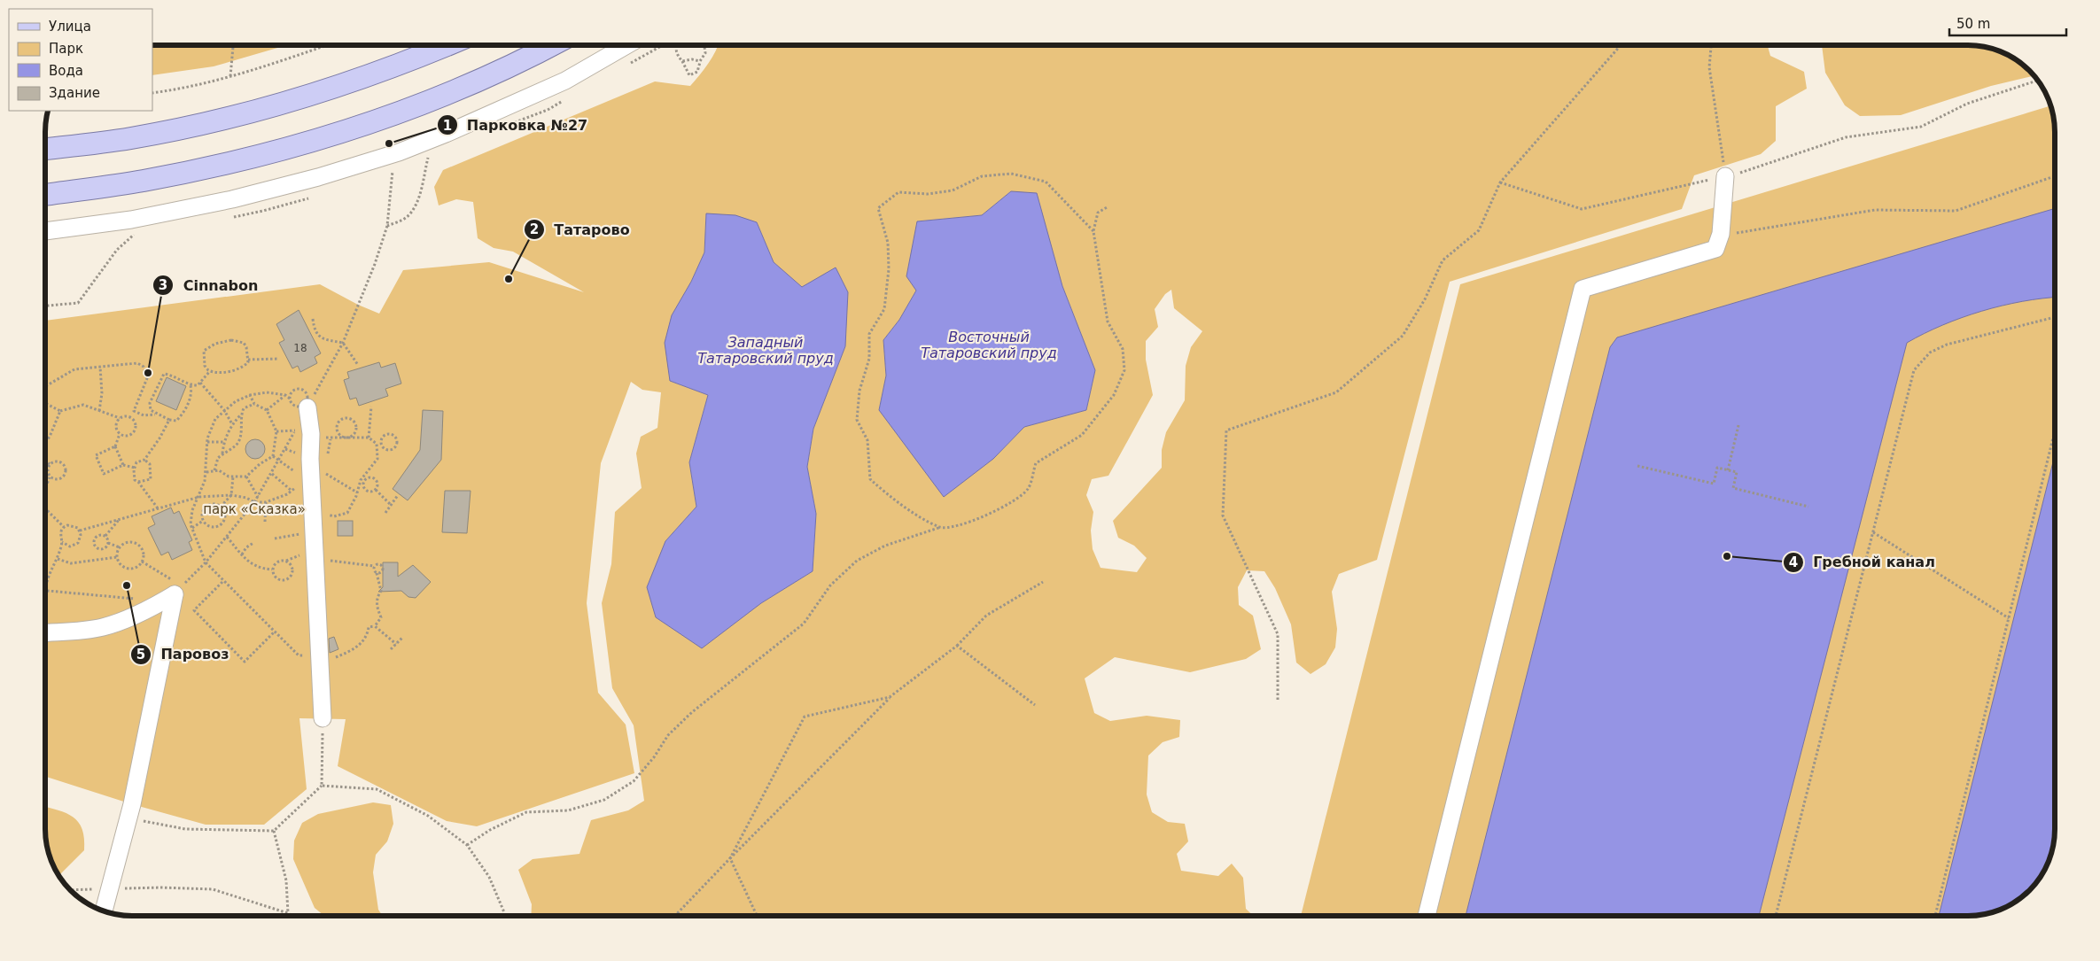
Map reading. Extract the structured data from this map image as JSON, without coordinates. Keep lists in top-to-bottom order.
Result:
{
  "water": ["Восточный Татаровский пруд", "Западный Татаровский пруд"],
  "parks": ["парк «Сказка»"],
  "places": [
    "Парковка №27",
    "Татарово",
    "Cinnabon",
    "Гребной канал",
    "Паровоз"
  ],
  "house_numbers": ["18"],
  "legend": [
    "Улица",
    "Парк",
    "Вода",
    "Здание"
  ],
  "scale_bar": "50 m"
}
